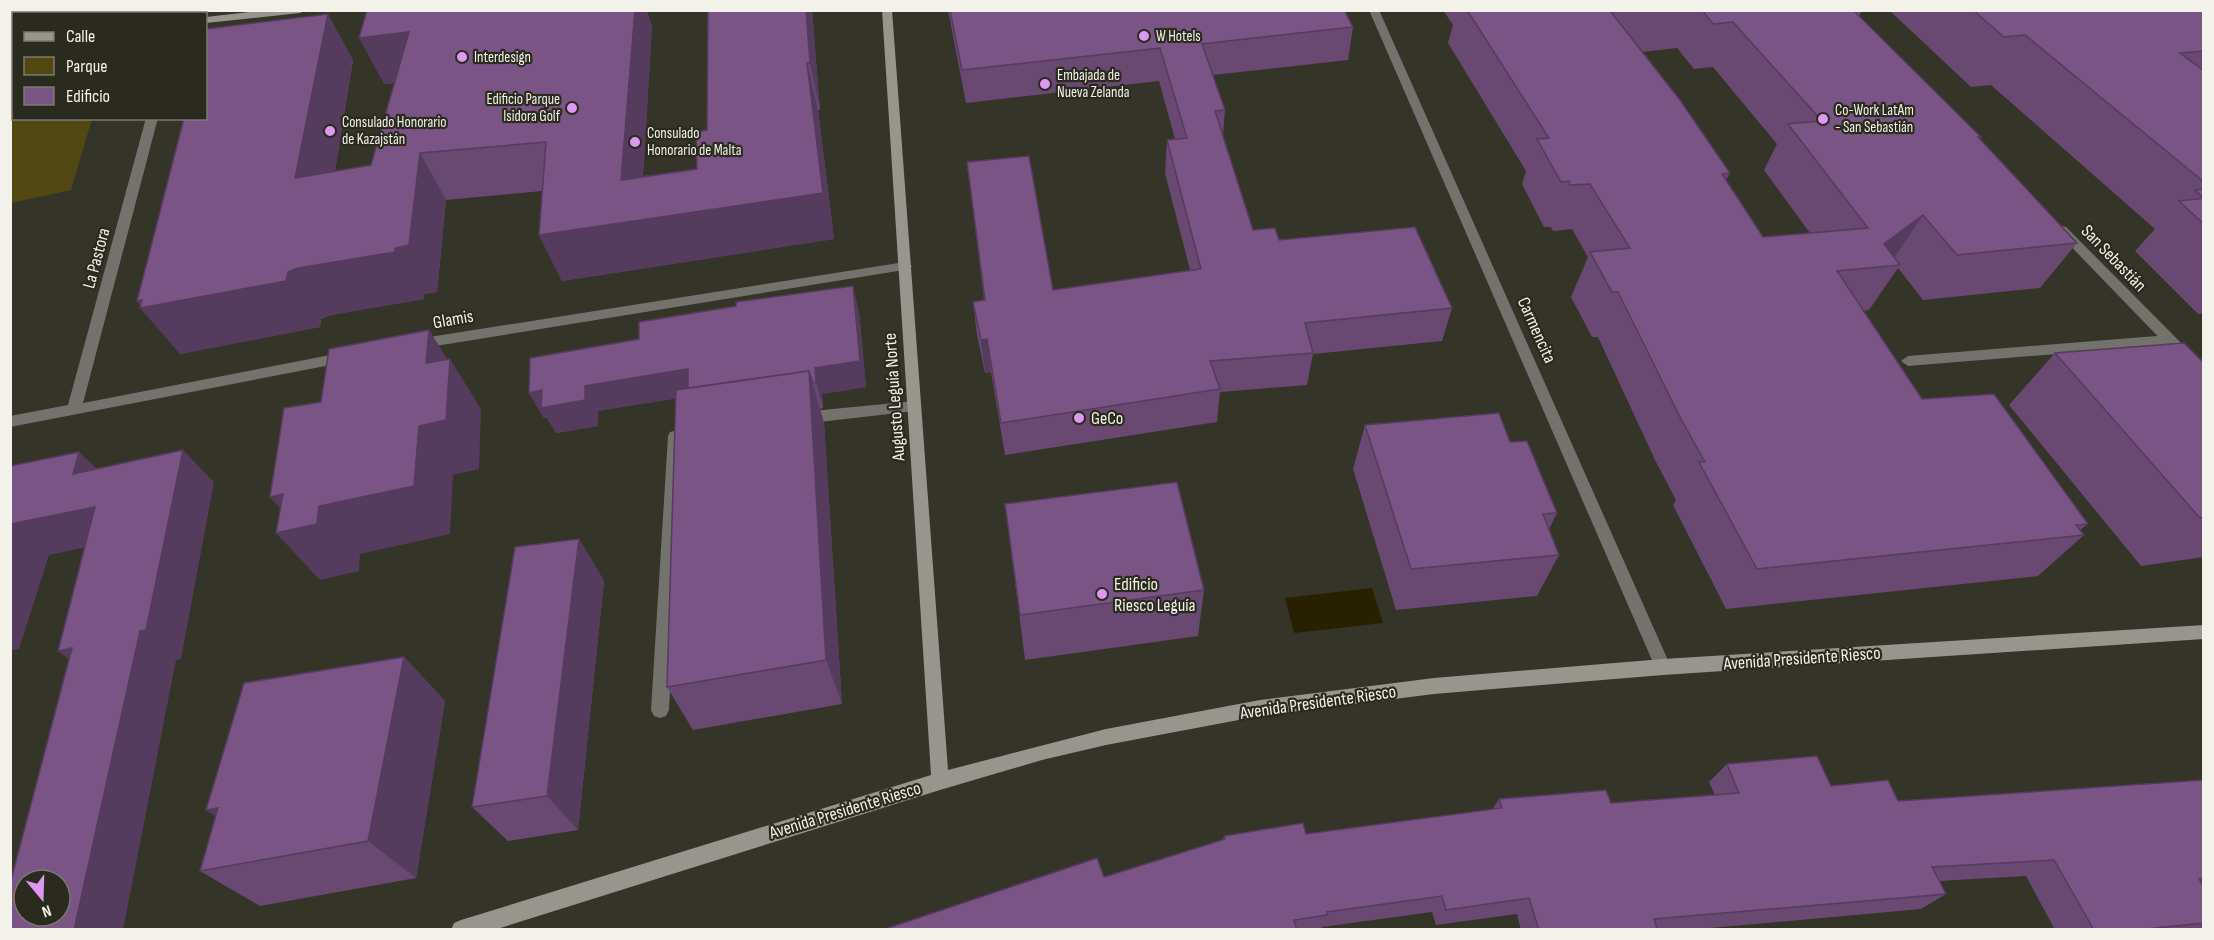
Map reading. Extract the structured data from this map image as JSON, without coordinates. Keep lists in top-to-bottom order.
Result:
{
  "streets": {
    "main road": ["Augusto Leguía Norte", "Avenida Presidente Riesco"],
    "street": [
      "La Pastora",
      "San Sebastián",
      "Glamis",
      "Carmencita"
    ]
  },
  "crossings": [
    ["Glamis", "Augusto Leguía Norte"],
    ["Carmencita", "Avenida Presidente Riesco"],
    ["Augusto Leguía Norte", "Avenida Presidente Riesco"]
  ],
  "places": [
    "W Hotels",
    "Interdesign",
    "Embajada de Nueva Zelanda",
    "Edificio Parque Isidora Golf",
    "Co-Work LatAm - San Sebastián",
    "Consulado Honorario de Kazajstán",
    "Consulado Honorario de Malta",
    "GeCo",
    "Edificio Riesco Leguía"
  ],
  "legend": ["Calle", "Parque", "Edificio"],
  "north": "bottom"
}
